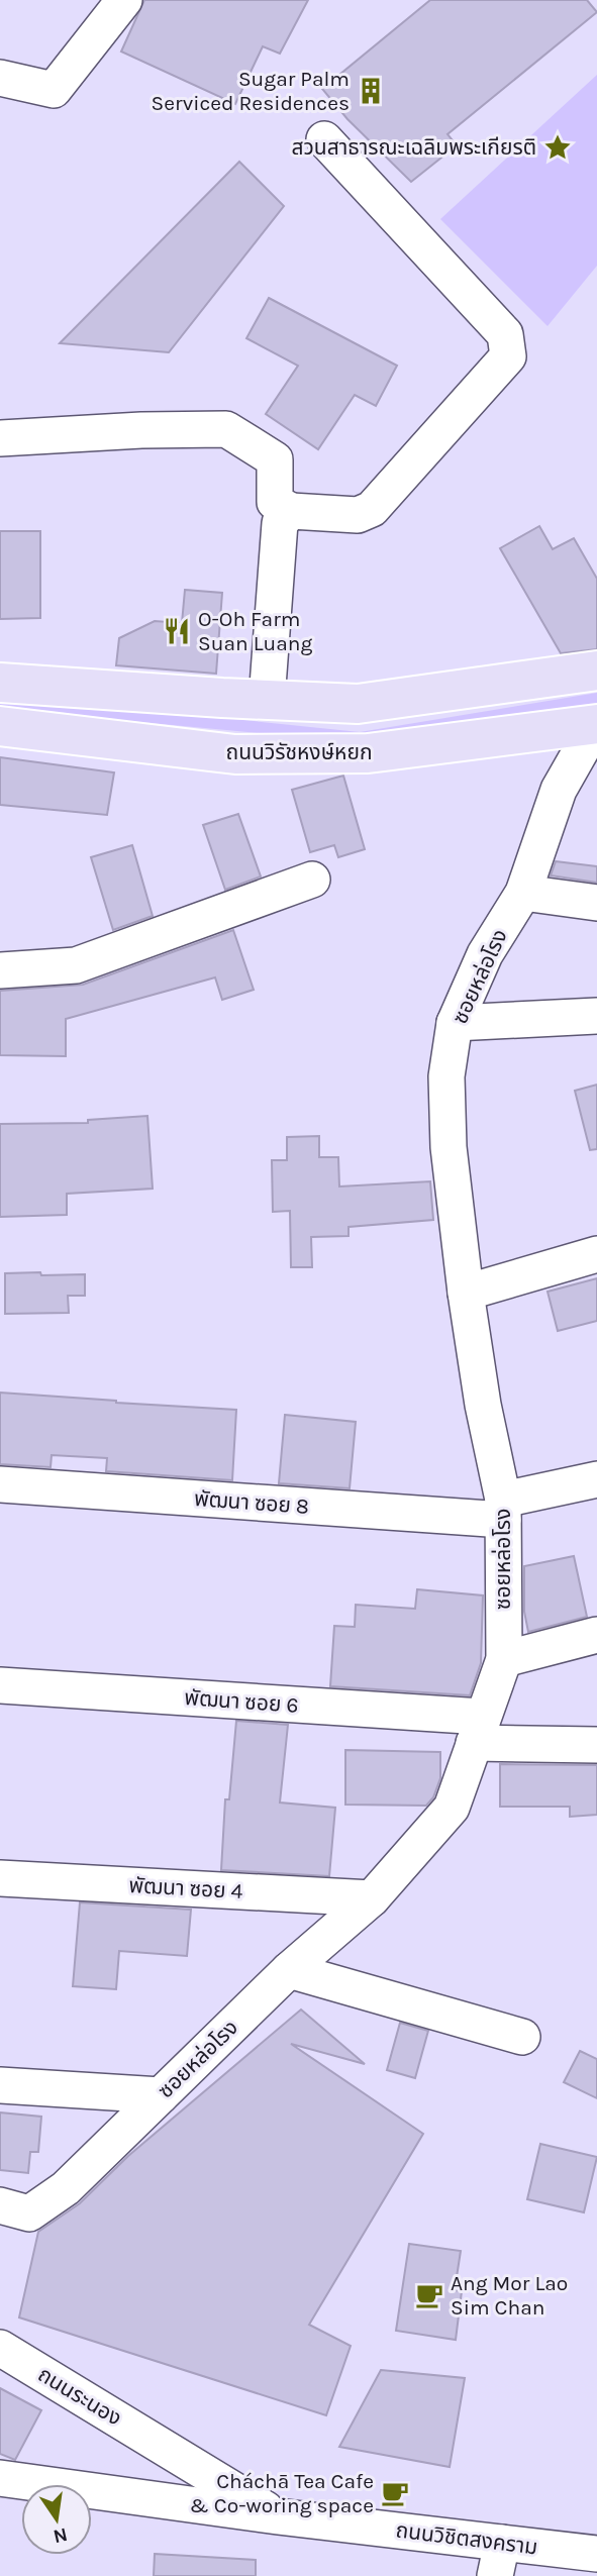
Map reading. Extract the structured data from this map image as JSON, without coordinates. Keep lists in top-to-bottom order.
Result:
{
  "streets": {
    "main road": ["ถนนวิรัชหงษ์หยก"],
    "street": [
      "ซอยหล่อโรง",
      "พัฒนา ซอย 8",
      "พัฒนา ซอย 6",
      "พัฒนา ซอย 4",
      "ถนนระนอง",
      "ถนนวิชิตสงคราม"
    ]
  },
  "crossings": [
    ["ถนนวิรัชหงษ์หยก", "ซอยหล่อโรง"],
    ["ซอยหล่อโรง", "พัฒนา ซอย 8"],
    ["ซอยหล่อโรง", "พัฒนา ซอย 6"],
    ["ซอยหล่อโรง", "พัฒนา ซอย 4"],
    ["ถนนระนอง", "ถนนวิชิตสงคราม"]
  ],
  "places": {
    "building": ["Sugar Palm Serviced Residences"],
    "place": ["สวนสาธารณะเฉลิมพระเกียรติ"],
    "restaurant": ["O-Oh Farm Suan Luang"],
    "cafe": ["Ang Mor Lao Sim Chan", "Cháchā Tea Cafe & Co-woring space"]
  },
  "north": "bottom"
}
